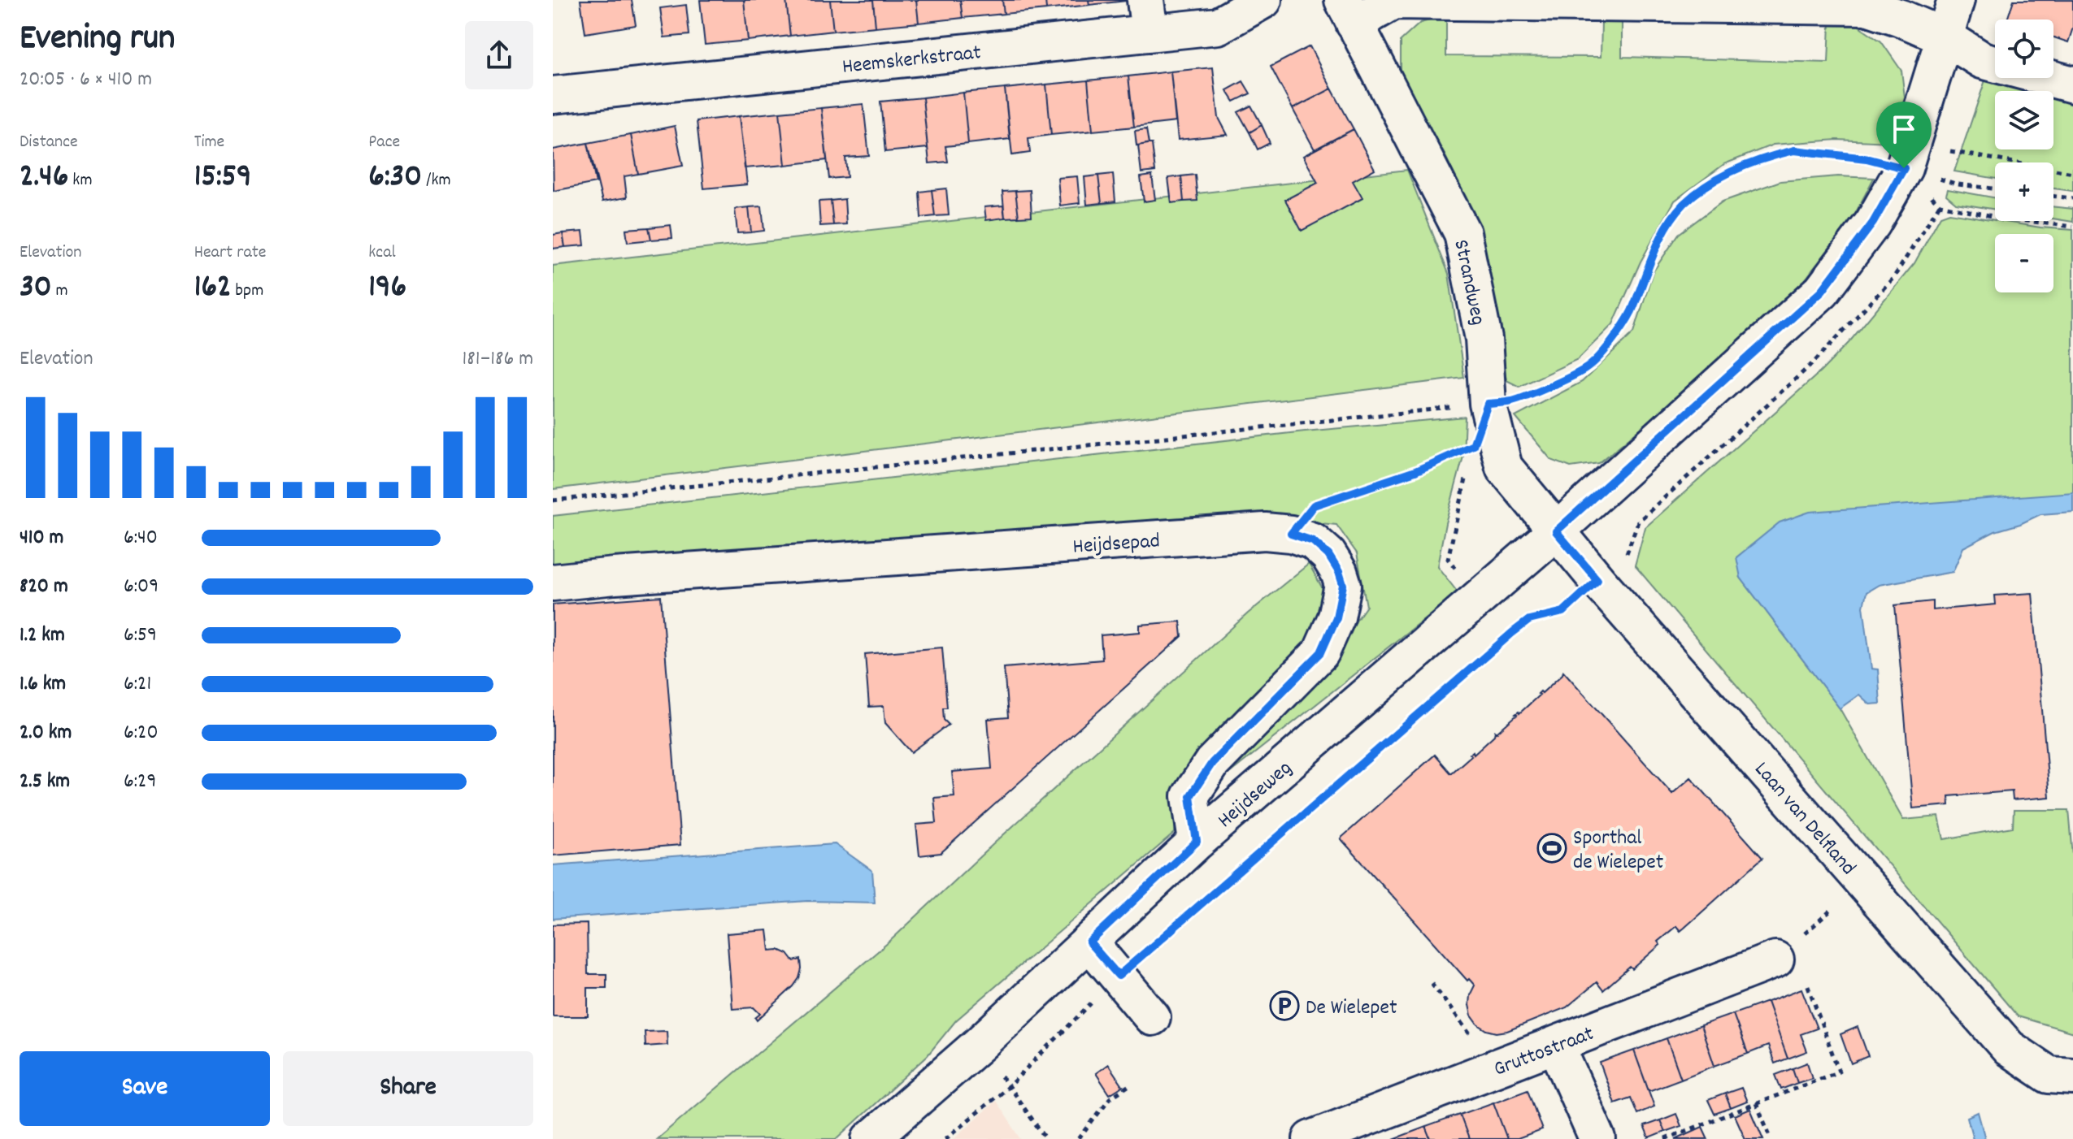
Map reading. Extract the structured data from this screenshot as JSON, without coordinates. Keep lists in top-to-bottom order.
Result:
{
  "streets": {
    "street": [
      "Heemskerkstraat",
      "Strandweg",
      "Heijdsepad",
      "Heijdseweg",
      "Laan van Delfland",
      "Gruttostraat"
    ]
  },
  "crossings": [
    ["Strandweg", "Heijdseweg"],
    ["Strandweg", "Laan van Delfland"],
    ["Heijdsepad", "Heijdseweg"],
    ["Heijdseweg", "Laan van Delfland"]
  ],
  "places": {
    "sports": ["Sporthal de Wielepet"],
    "parking": ["De Wielepet"]
  },
  "page": {
    "heading": ["Evening run", "20:05 · 6 × 410 m"],
    "map_buttons": ["+", "−"],
    "stats": [
      ["Distance", "2.46 km"],
      ["Time", "15:59"],
      ["Pace", "6:30 /km"],
      ["Elevation", "30 m"],
      ["Heart rate", "162 bpm"],
      ["kcal", "196"]
    ],
    "chart": ["Elevation", "181–186 m"],
    "list": [
      {
        "name": "410 m",
        "note": "6:40"
      },
      {
        "name": "820 m",
        "note": "6:09"
      },
      {
        "name": "1.2 km",
        "note": "6:59"
      },
      {
        "name": "1.6 km",
        "note": "6:21"
      },
      {
        "name": "2.0 km",
        "note": "6:20"
      },
      {
        "name": "2.5 km",
        "note": "6:29"
      }
    ],
    "buttons": ["Save", "Share"]
  }
}
